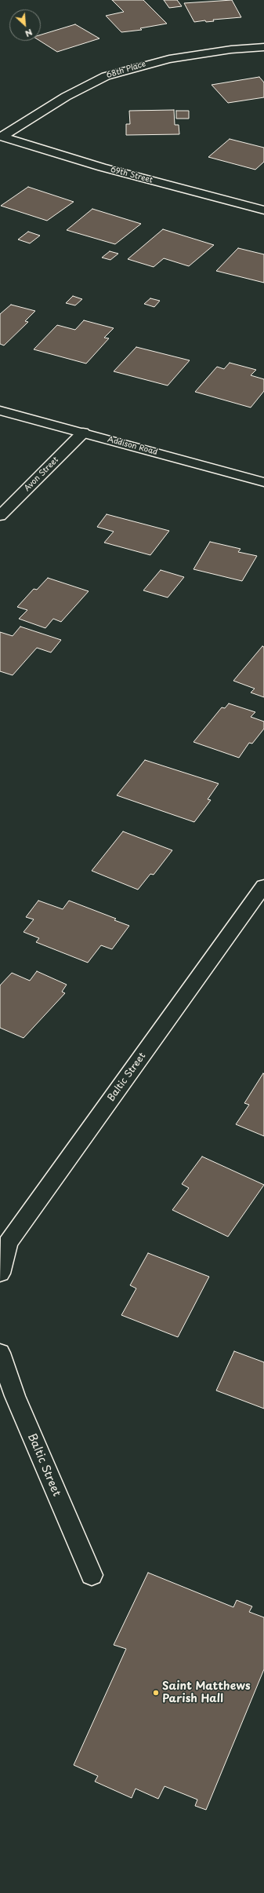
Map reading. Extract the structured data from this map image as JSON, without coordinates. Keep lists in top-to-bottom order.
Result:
{
  "streets": {
    "street": [
      "68th Place",
      "69th Street",
      "Addison Road",
      "Avon Street",
      "Baltic Street"
    ]
  },
  "crossings": [
    ["68th Place", "69th Street"],
    ["Addison Road", "Avon Street"]
  ],
  "places": ["Saint Matthews Parish Hall"],
  "north": "bottom right"
}
